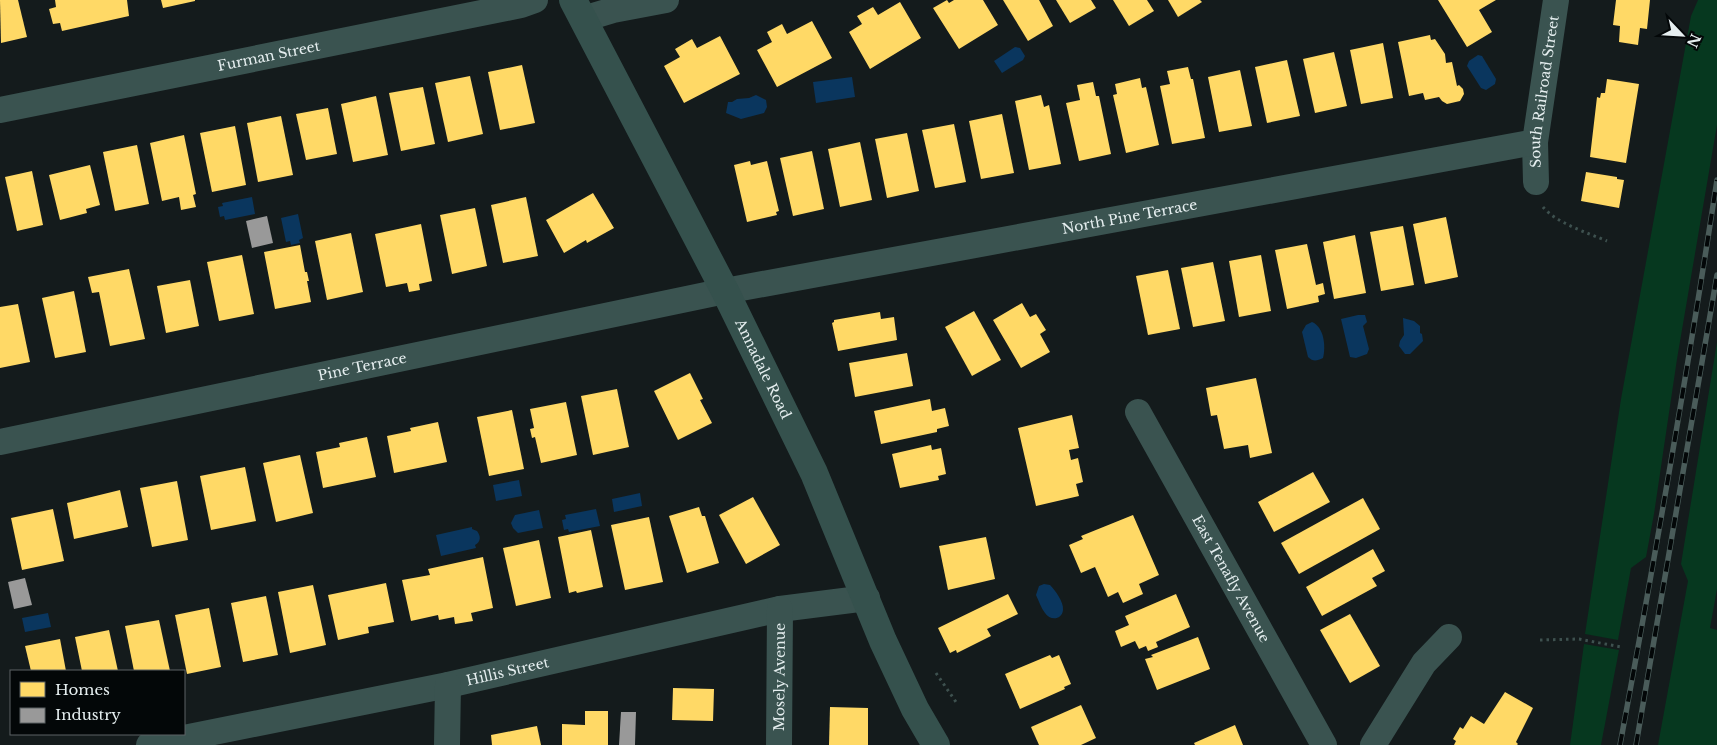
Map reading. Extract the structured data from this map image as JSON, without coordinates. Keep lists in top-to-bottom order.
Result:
{
  "streets": {
    "street": [
      "Furman Street",
      "South Railroad Street",
      "North Pine Terrace",
      "Pine Terrace",
      "Annadale Road",
      "East Tenafly Avenue",
      "Hillis Street",
      "Mosely Avenue"
    ]
  },
  "crossings": [
    ["South Railroad Street", "North Pine Terrace"],
    ["North Pine Terrace", "Pine Terrace"],
    ["North Pine Terrace", "Annadale Road"],
    ["Pine Terrace", "Annadale Road"],
    ["Annadale Road", "Hillis Street"],
    ["Hillis Street", "Mosely Avenue"]
  ],
  "legend": ["Homes", "Industry"],
  "north": "bottom right"
}
